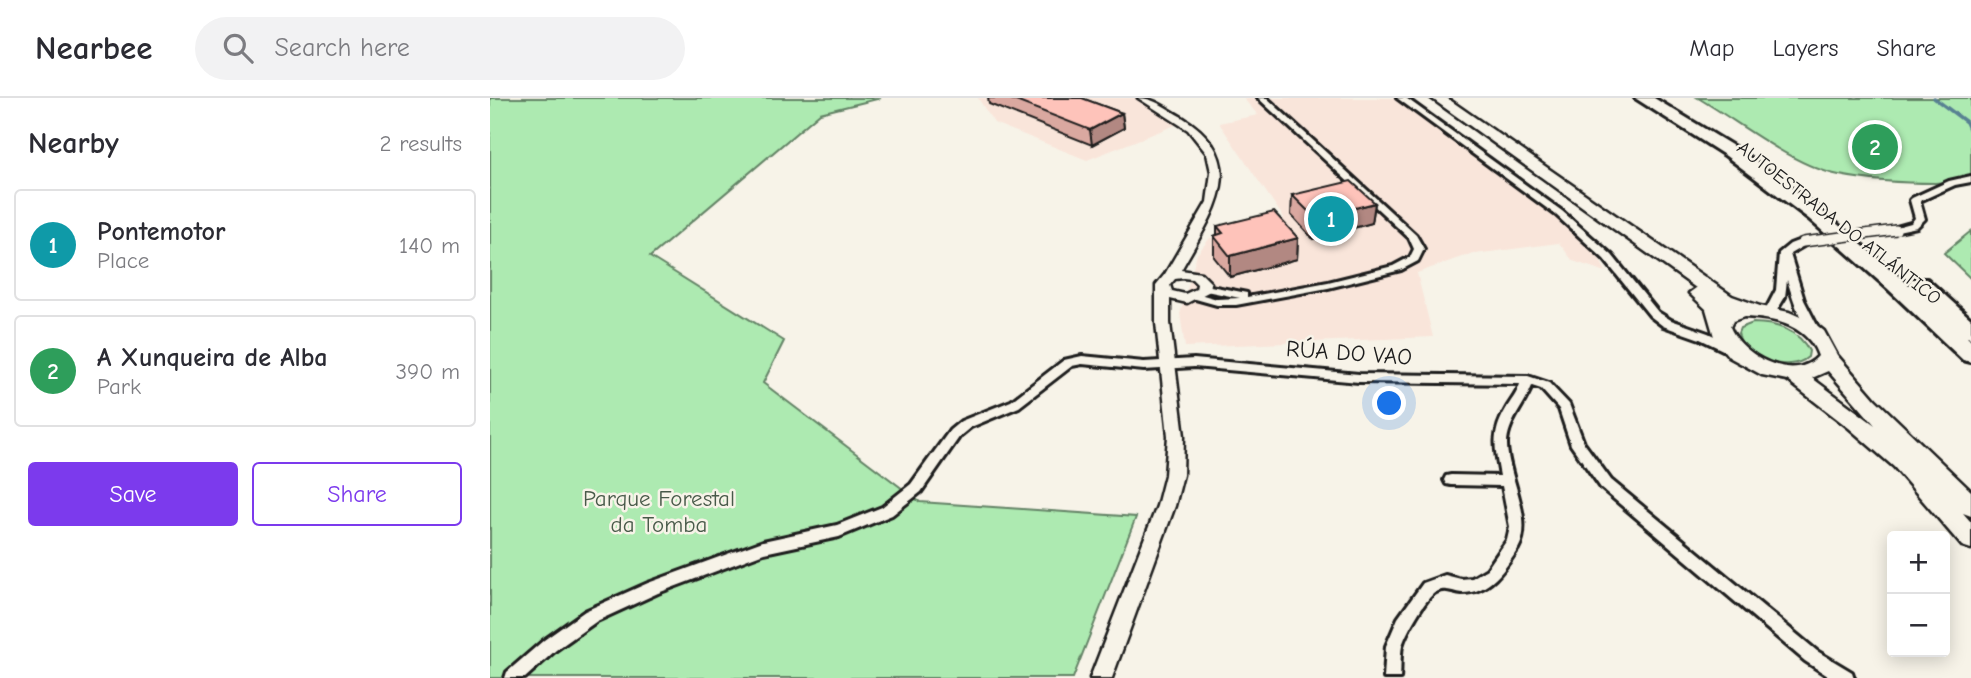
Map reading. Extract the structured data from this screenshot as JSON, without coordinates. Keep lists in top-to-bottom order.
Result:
{
  "streets": {
    "highway": ["AUTOESTRADA DO ATLÁNTICO"],
    "street": ["RÚA DO VAO"]
  },
  "parks": ["Parque Forestal da Tomba"],
  "page": {
    "header": "Nearbee",
    "search": "Search here",
    "nav": ["Map", "Layers", "Share"],
    "heading": ["Nearby", "2 results"],
    "pins": ["2", "1"],
    "list": [
      {
        "mark": "1",
        "name": "Pontemotor",
        "note": "Place",
        "value": "140 m"
      },
      {
        "mark": "2",
        "name": "A Xunqueira de Alba",
        "note": "Park",
        "value": "390 m"
      }
    ],
    "buttons": ["Save", "Share"],
    "map_buttons": ["+", "−"]
  }
}
